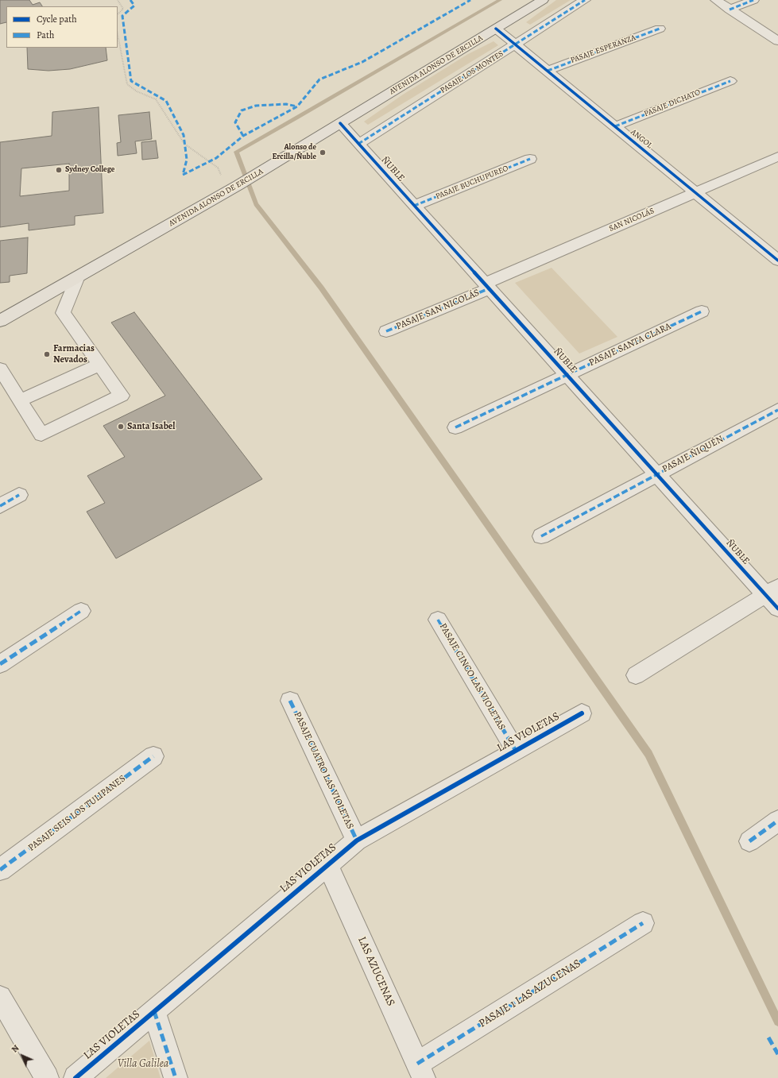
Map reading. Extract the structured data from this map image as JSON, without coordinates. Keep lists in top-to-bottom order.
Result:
{
  "streets": {
    "main road": ["AVENIDA ALONSO DE ERCILLA"],
    "street": [
      "PASAJE ESPERANZA",
      "PASAJE LOS MONTES",
      "PASAJE DICHATO",
      "ANGOL",
      "ÑUBLE",
      "PASAJE BUCHUPUREO",
      "SAN NICOLÁS",
      "PASAJE SAN NICOLÁS",
      "PASAJE SANTA CLARA",
      "PASAJE ÑIQUÉN",
      "PASAJE CINCO LAS VIOLETAS",
      "LAS VIOLETAS",
      "PASAJE CUATRO LAS VIOLETAS",
      "PASAJE SEIS LOS TULIPANES",
      "LAS AZUCENAS",
      "PASAJE 1 LAS AZUCENAS"
    ]
  },
  "crossings": [
    ["PASAJE ESPERANZA", "ANGOL"],
    ["AVENIDA ALONSO DE ERCILLA", "ANGOL"],
    ["AVENIDA ALONSO DE ERCILLA", "ÑUBLE"],
    ["PASAJE LOS MONTES", "ANGOL"],
    ["PASAJE LOS MONTES", "ÑUBLE"],
    ["PASAJE DICHATO", "ANGOL"],
    ["ANGOL", "SAN NICOLÁS"],
    ["ÑUBLE", "PASAJE BUCHUPUREO"],
    ["ÑUBLE", "SAN NICOLÁS"],
    ["ÑUBLE", "PASAJE SAN NICOLÁS"],
    ["ÑUBLE", "PASAJE SANTA CLARA"],
    ["ÑUBLE", "PASAJE ÑIQUÉN"],
    ["SAN NICOLÁS", "PASAJE SAN NICOLÁS"],
    ["PASAJE CINCO LAS VIOLETAS", "LAS VIOLETAS"],
    ["LAS VIOLETAS", "PASAJE CUATRO LAS VIOLETAS"],
    ["LAS VIOLETAS", "LAS AZUCENAS"],
    ["LAS AZUCENAS", "PASAJE 1 LAS AZUCENAS"]
  ],
  "parks": ["Villa Galilea"],
  "places": [
    "Alonso de Ercilla/Ñuble",
    "Sydney College",
    "Farmacias Nevados",
    "Santa Isabel"
  ],
  "legend": ["Cycle path", "Path"],
  "north": "top left"
}
